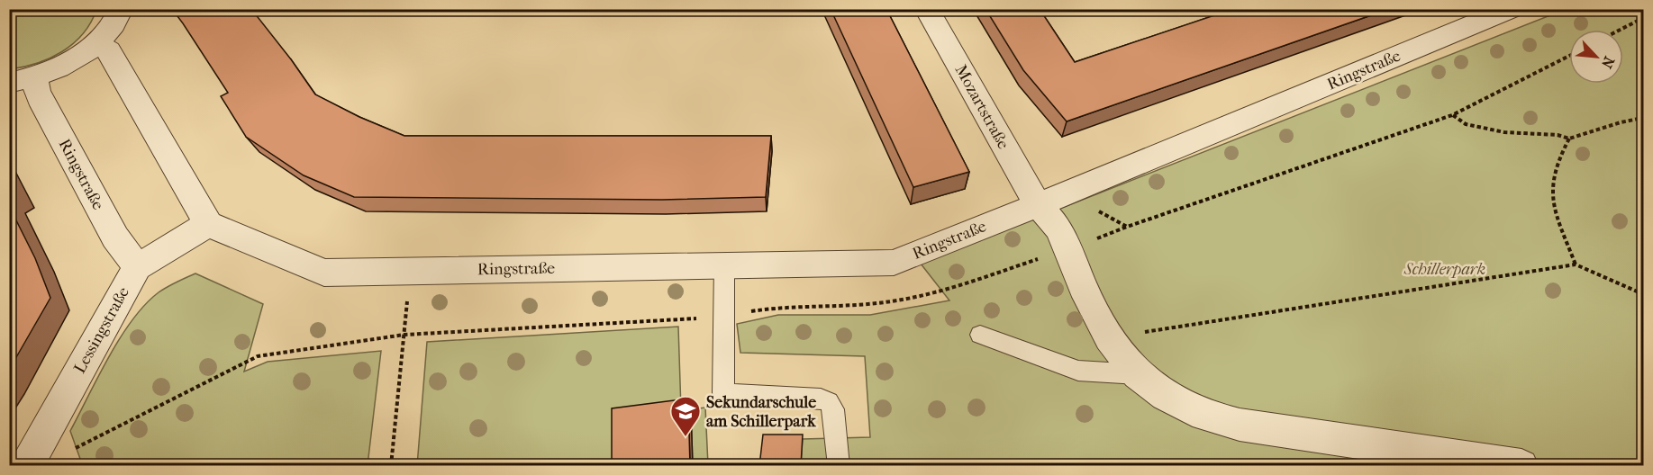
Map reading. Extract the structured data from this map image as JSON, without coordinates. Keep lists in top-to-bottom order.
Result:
{
  "streets": {
    "street": ["Ringstraße", "Mozartstraße", "Lessingstraße"]
  },
  "crossings": [
    ["Ringstraße", "Mozartstraße"],
    ["Ringstraße", "Lessingstraße"]
  ],
  "parks": ["Schillerpark"],
  "places": {
    "school or university": ["Sekundarschule am Schillerpark"]
  },
  "north": "bottom right"
}
